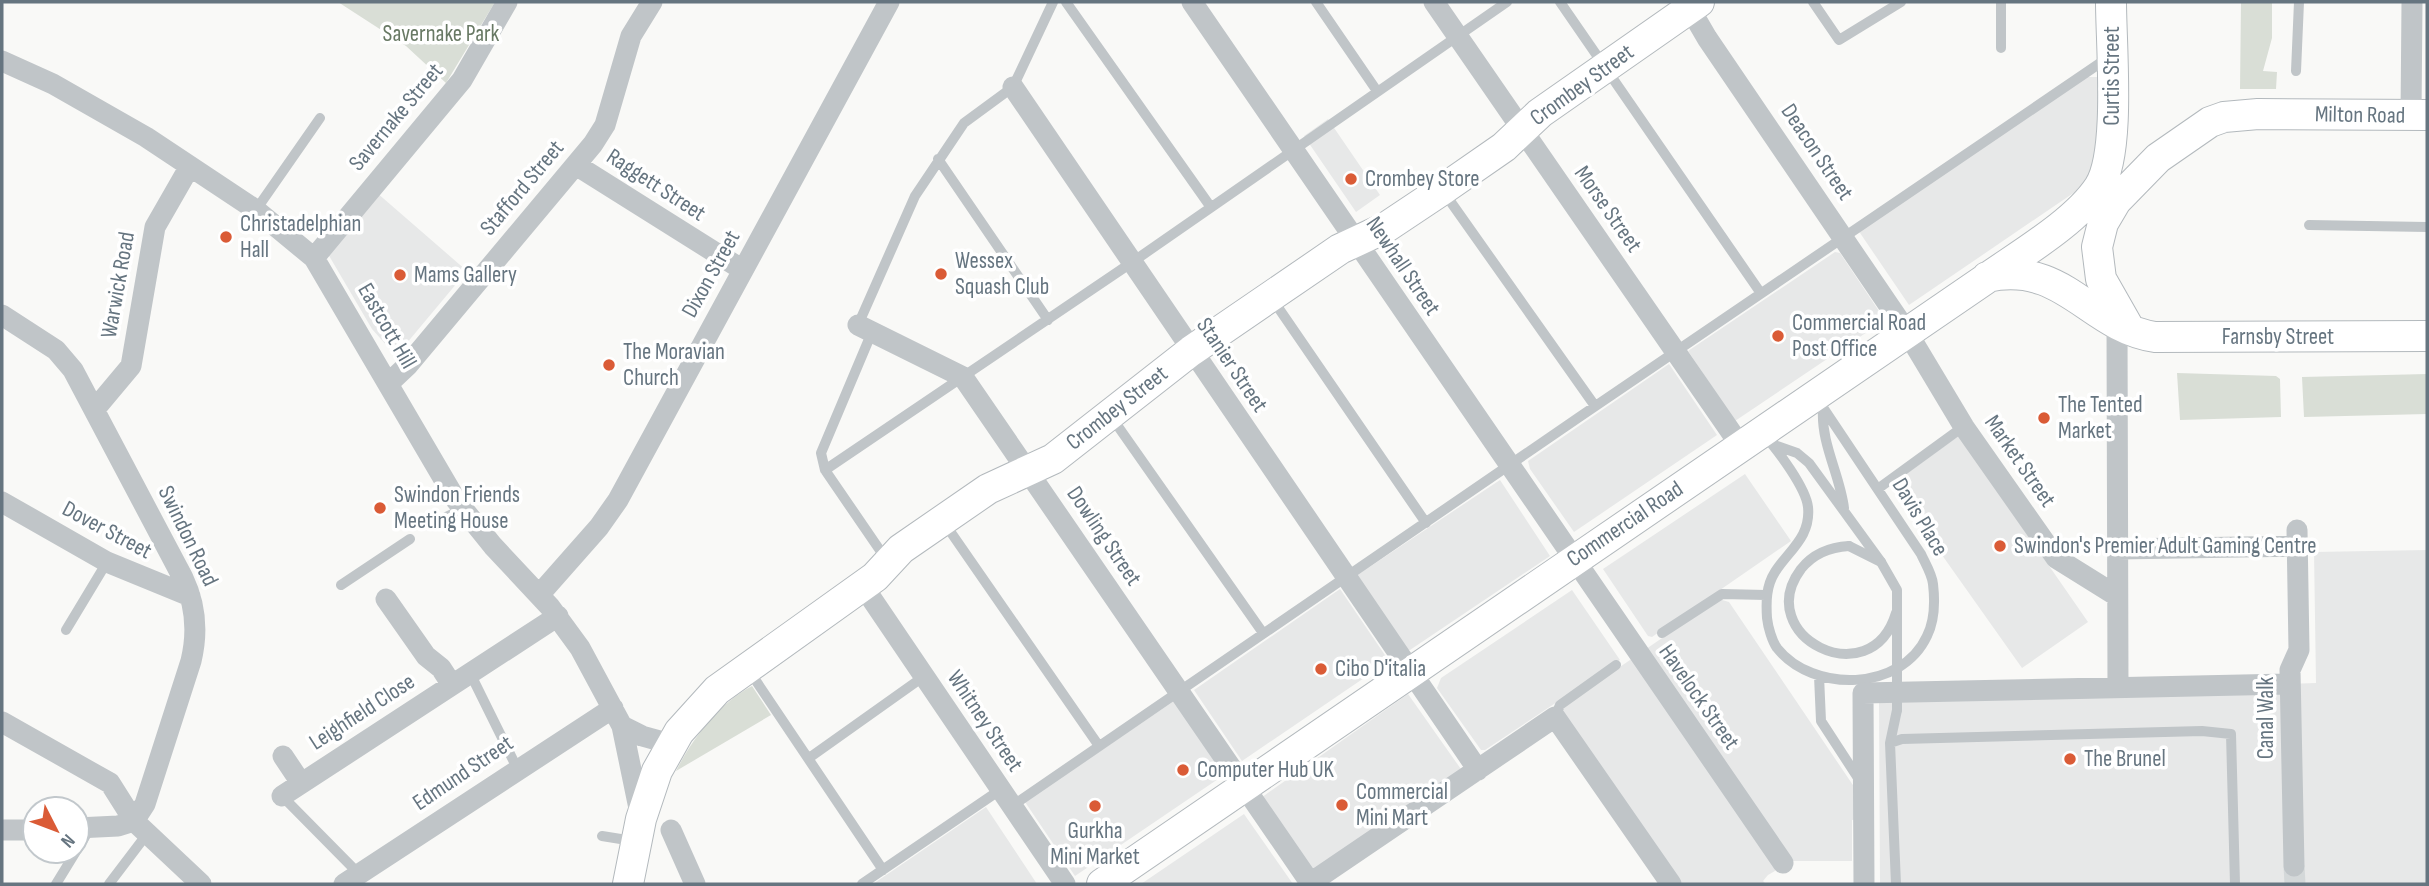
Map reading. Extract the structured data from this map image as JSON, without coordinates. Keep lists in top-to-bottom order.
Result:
{
  "streets": {
    "street": [
      "Curtis Street",
      "Crombey Street",
      "Milton Road",
      "Savernake Street",
      "Deacon Street",
      "Raggett Street",
      "Stafford Street",
      "Morse Street",
      "Newhall Street",
      "Dixon Street",
      "Warwick Road",
      "Eastcott Hill",
      "Farnsby Street",
      "Stanier Street",
      "Market Street",
      "Commercial Road",
      "Dover Street",
      "Swindon Road",
      "Dowling Street",
      "Havelock Street",
      "Leighfield Close",
      "Canal Walk",
      "Whitney Street",
      "Edmund Street"
    ],
    "lane": ["Davis Place"]
  },
  "crossings": [
    ["Curtis Street", "Milton Road"],
    ["Curtis Street", "Commercial Road"],
    ["Crombey Street", "Deacon Street"],
    ["Crombey Street", "Morse Street"],
    ["Crombey Street", "Newhall Street"],
    ["Crombey Street", "Eastcott Hill"],
    ["Crombey Street", "Stanier Street"],
    ["Crombey Street", "Dowling Street"],
    ["Crombey Street", "Whitney Street"],
    ["Savernake Street", "Eastcott Hill"],
    ["Deacon Street", "Market Street"],
    ["Deacon Street", "Commercial Road"],
    ["Raggett Street", "Stafford Street"],
    ["Raggett Street", "Dixon Street"],
    ["Stafford Street", "Eastcott Hill"],
    ["Morse Street", "Commercial Road"],
    ["Newhall Street", "Commercial Road"],
    ["Newhall Street", "Havelock Street"],
    ["Dixon Street", "Eastcott Hill"],
    ["Warwick Road", "Eastcott Hill"],
    ["Warwick Road", "Swindon Road"],
    ["Eastcott Hill", "Leighfield Close"],
    ["Eastcott Hill", "Edmund Street"],
    ["Farnsby Street", "Commercial Road"],
    ["Stanier Street", "Commercial Road"],
    ["Market Street", "Commercial Road"],
    ["Davis Place", "Commercial Road"],
    ["Commercial Road", "Dowling Street"],
    ["Commercial Road", "Havelock Street"],
    ["Dover Street", "Swindon Road"]
  ],
  "parks": ["Savernake Park"],
  "places": [
    "Crombey Store",
    "Christadelphian Hall",
    "Wessex Squash Club",
    "Mams Gallery",
    "Commercial Road Post Office",
    "The Moravian Church",
    "The Tented Market",
    "Swindon Friends Meeting House",
    "Swindon's Premier Adult Gaming Centre",
    "Cibo D'italia",
    "The Brunel",
    "Computer Hub UK",
    "Commercial Mini Mart",
    "Gurkha Mini Market"
  ],
  "north": "bottom right"
}
